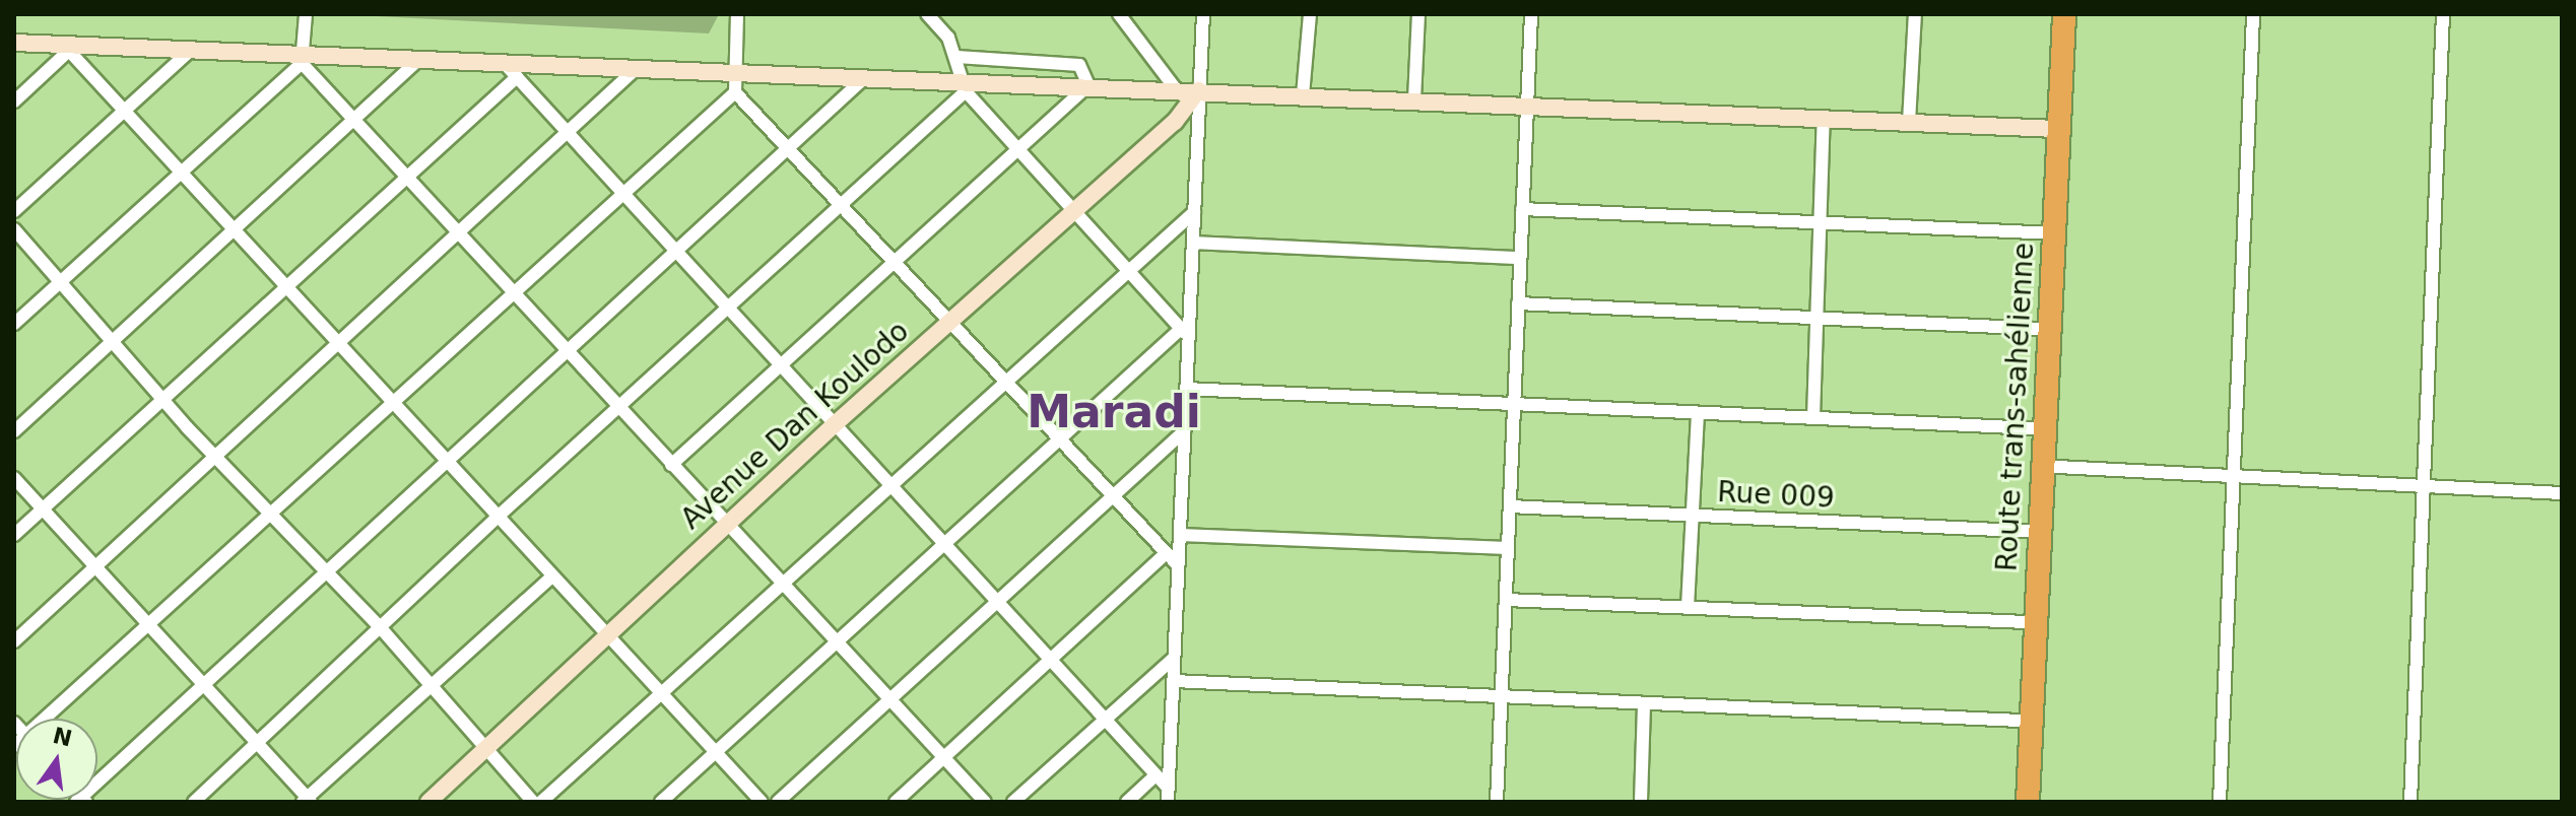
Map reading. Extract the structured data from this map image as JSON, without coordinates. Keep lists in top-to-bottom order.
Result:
{
  "streets": {
    "highway": ["Route trans-sahélienne"],
    "street": ["Avenue Dan Koulodo", "Rue 009"]
  },
  "crossings": [
    ["Route trans-sahélienne", "Rue 009"]
  ],
  "districts": ["Maradi"],
  "north": "top"
}
